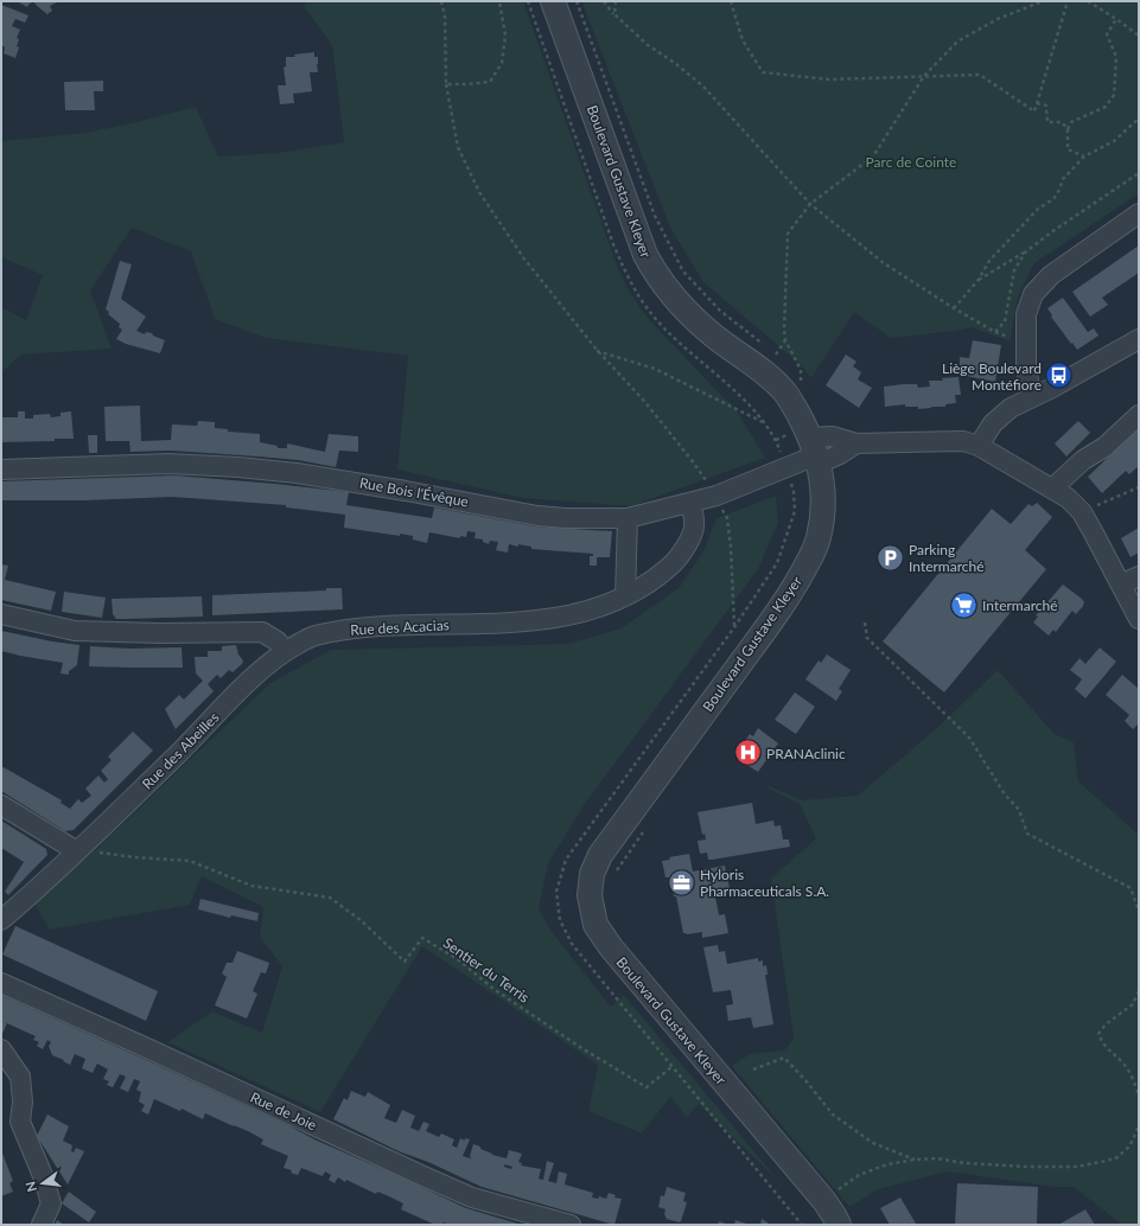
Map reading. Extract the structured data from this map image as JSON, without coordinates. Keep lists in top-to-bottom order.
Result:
{
  "streets": {
    "street": [
      "Boulevard Gustave Kleyer",
      "Rue Bois l'Évêque",
      "Rue des Acacias",
      "Rue des Abeilles",
      "Rue de Joie"
    ],
    "path": ["Sentier du Terris"]
  },
  "crossings": [
    ["Boulevard Gustave Kleyer", "Rue Bois l'Évêque"],
    ["Rue Bois l'Évêque", "Rue des Acacias"],
    ["Rue des Acacias", "Rue des Abeilles"],
    ["Rue des Abeilles", "Sentier du Terris"]
  ],
  "parks": ["Parc de Cointe"],
  "places": {
    "bus stop": ["Liège Boulevard Montéfiore"],
    "parking": ["Parking Intermarché"],
    "supermarket": ["Intermarché"],
    "hospital": ["PRANAclinic"],
    "office": ["Hyloris Pharmaceuticals S.A."]
  },
  "north": "left"
}
